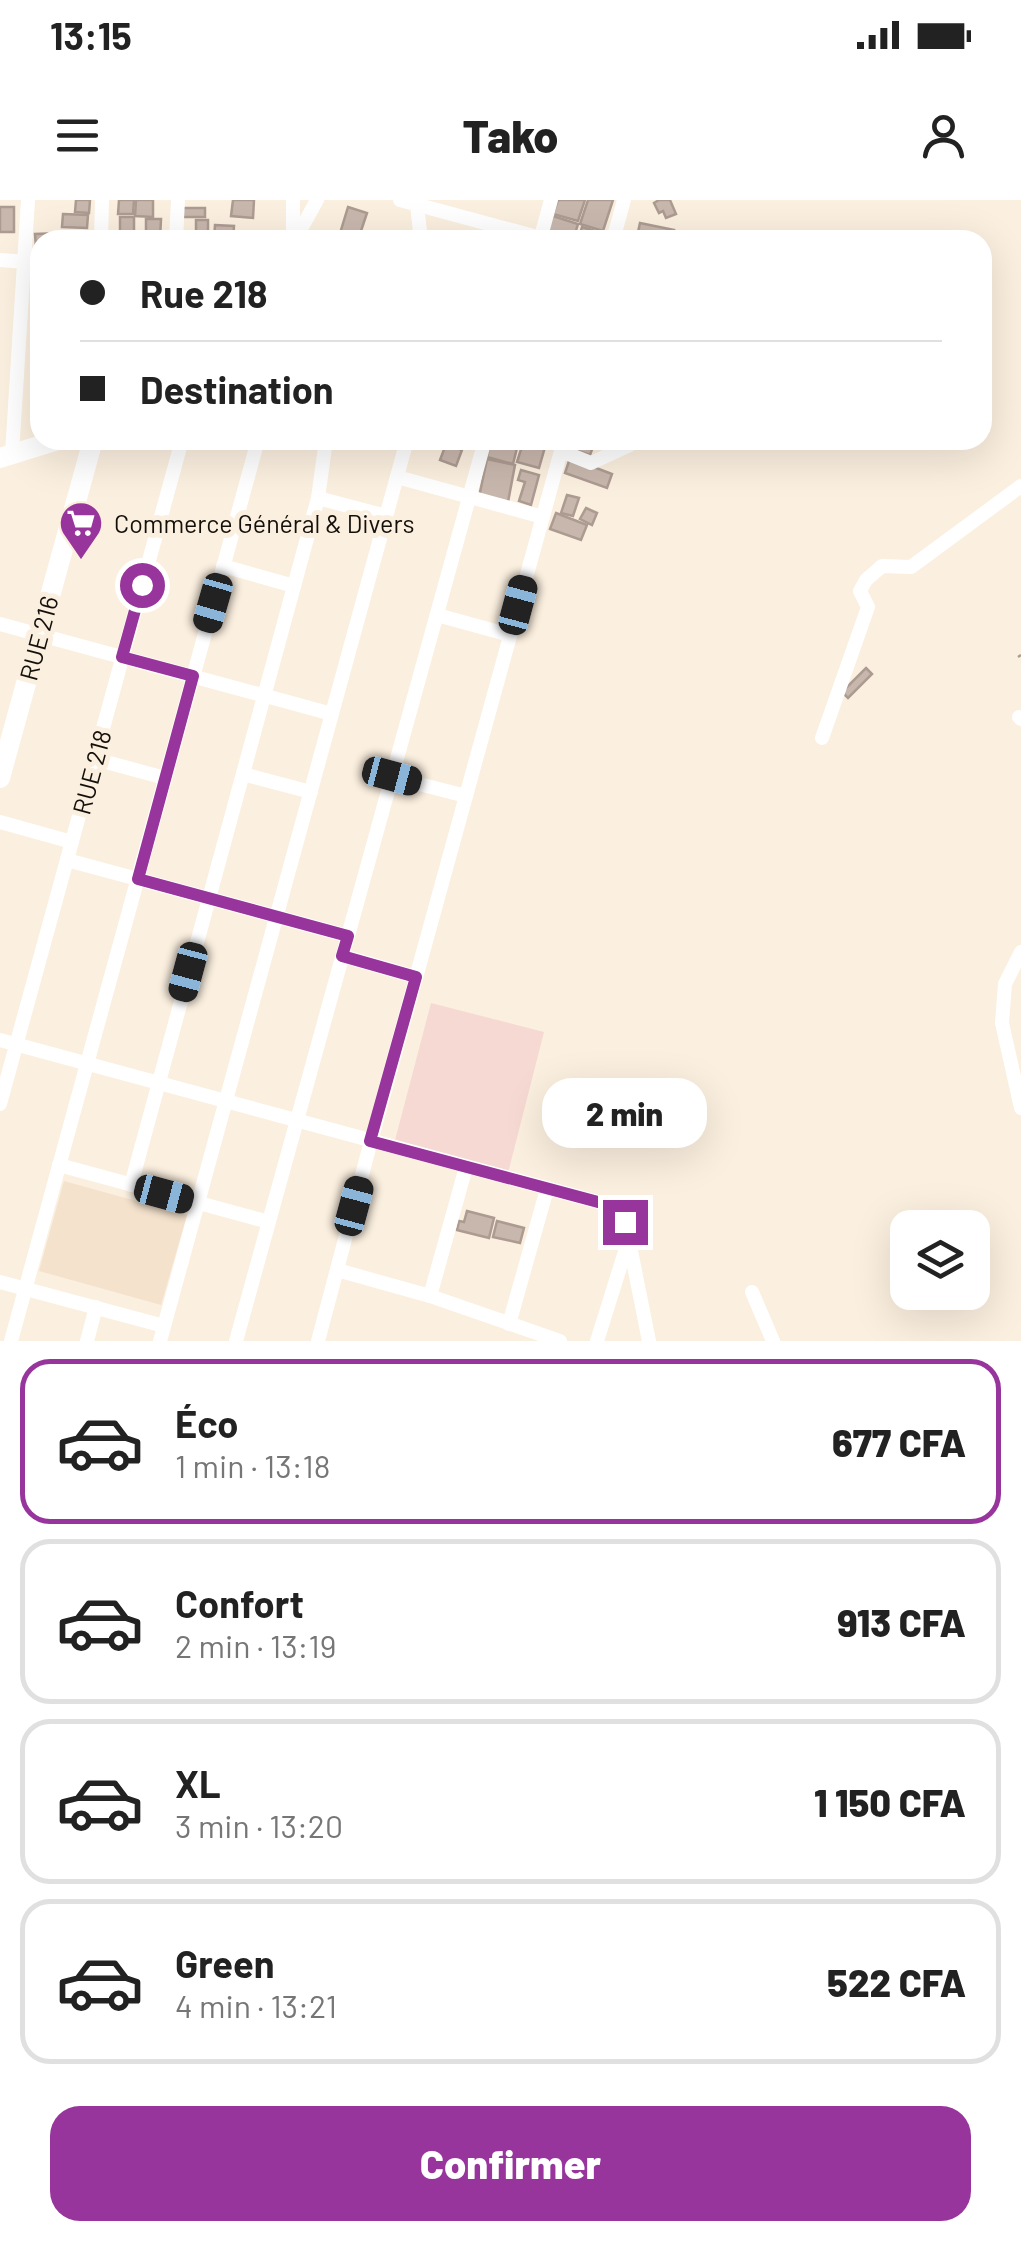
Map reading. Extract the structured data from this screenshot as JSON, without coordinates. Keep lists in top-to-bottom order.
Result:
{
  "streets": {
    "street": ["RUE 216", "RUE 218"]
  },
  "places": {
    "supermarket": ["Commerce Général & Divers"]
  },
  "page": {
    "status": "13:15",
    "header": "Tako",
    "banner": ["Rue 218", "Destination"],
    "bubble": "2 min",
    "list": [
      {
        "name": "Éco",
        "note": "1 min · 13:18",
        "value": "677 CFA"
      },
      {
        "name": "Confort",
        "note": "2 min · 13:19",
        "value": "913 CFA"
      },
      {
        "name": "XL",
        "note": "3 min · 13:20",
        "value": "1 150 CFA"
      },
      {
        "name": "Green",
        "note": "4 min · 13:21",
        "value": "522 CFA"
      }
    ],
    "buttons": "Confirmer"
  }
}
